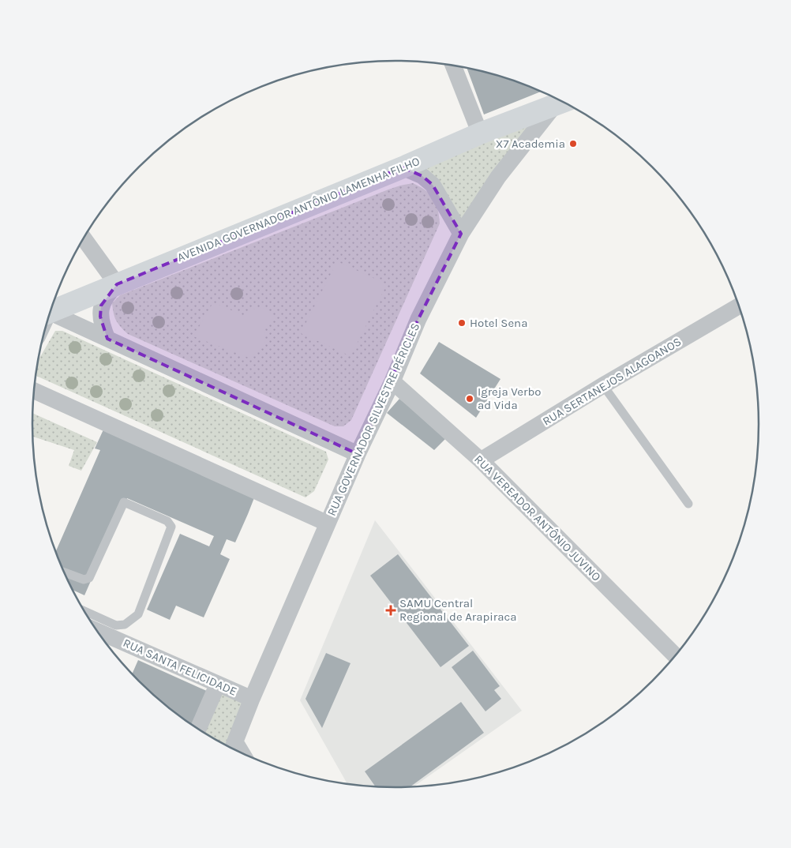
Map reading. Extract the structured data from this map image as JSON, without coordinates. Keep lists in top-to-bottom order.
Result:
{
  "streets": {
    "main road": ["AVENIDA GOVERNADOR ANTÔNIO LAMENHA FILHO"],
    "street": [
      "RUA SERTANEJOS ALAGOANOS",
      "RUA GOVERNADOR SILVESTRE PÉRICLES",
      "RUA VEREADOR ANTÔNIO JUVINO",
      "RUA SANTA FELICIDADE"
    ]
  },
  "crossings": [
    ["AVENIDA GOVERNADOR ANTÔNIO LAMENHA FILHO", "RUA GOVERNADOR SILVESTRE PÉRICLES"],
    ["RUA SERTANEJOS ALAGOANOS", "RUA VEREADOR ANTÔNIO JUVINO"],
    ["RUA GOVERNADOR SILVESTRE PÉRICLES", "RUA VEREADOR ANTÔNIO JUVINO"],
    ["RUA GOVERNADOR SILVESTRE PÉRICLES", "RUA SANTA FELICIDADE"]
  ],
  "places": {
    "other": ["X7 Academia", "Hotel Sena", "Igreja Verbo ad Vida"],
    "health": ["SAMU Central Regional de Arapiraca"]
  }
}
